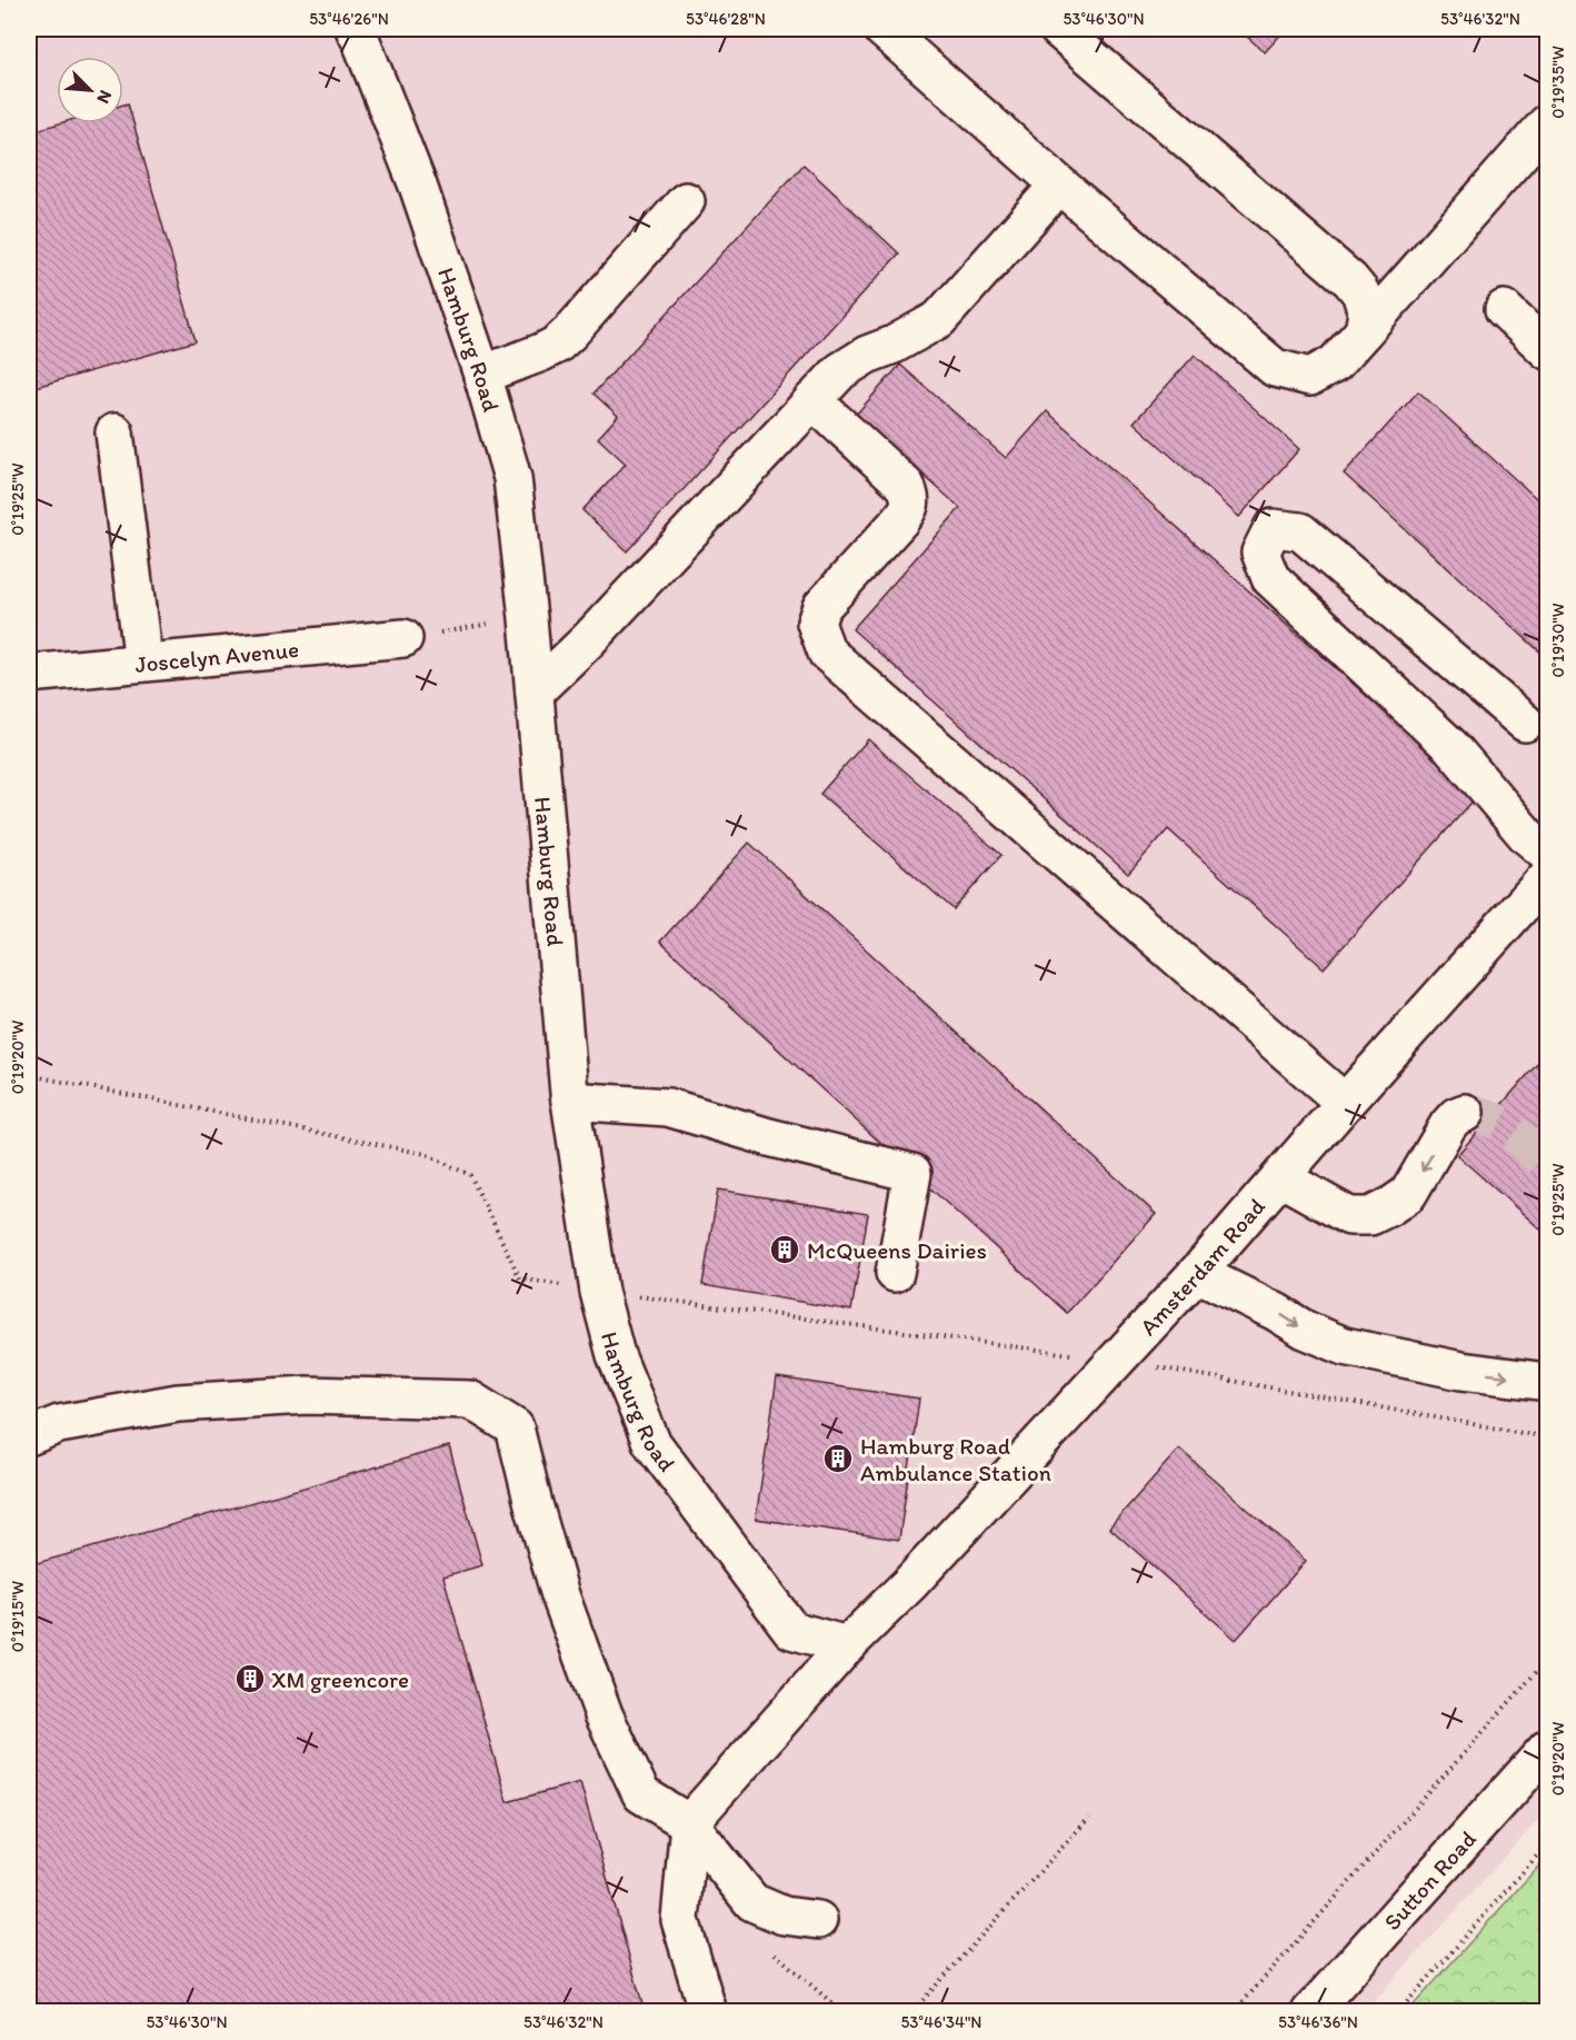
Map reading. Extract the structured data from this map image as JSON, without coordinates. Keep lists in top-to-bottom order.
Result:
{
  "streets": {
    "street": [
      "Hamburg Road",
      "Joscelyn Avenue",
      "Amsterdam Road",
      "Sutton Road"
    ]
  },
  "crossings": [
    ["Hamburg Road", "Amsterdam Road"]
  ],
  "places": {
    "building": ["McQueens Dairies", "Hamburg Road Ambulance Station", "XM greencore"]
  },
  "north": "bottom right",
  "coordinates": [
    "53°46'26\"N",
    "53°46'28\"N",
    "53°46'30\"N",
    "53°46'32\"N",
    "0°19'35\"W",
    "0°19'25\"W",
    "0°19'30\"W",
    "0°19'20\"W",
    "0°19'15\"W",
    "53°46'34\"N",
    "53°46'36\"N"
  ]
}
